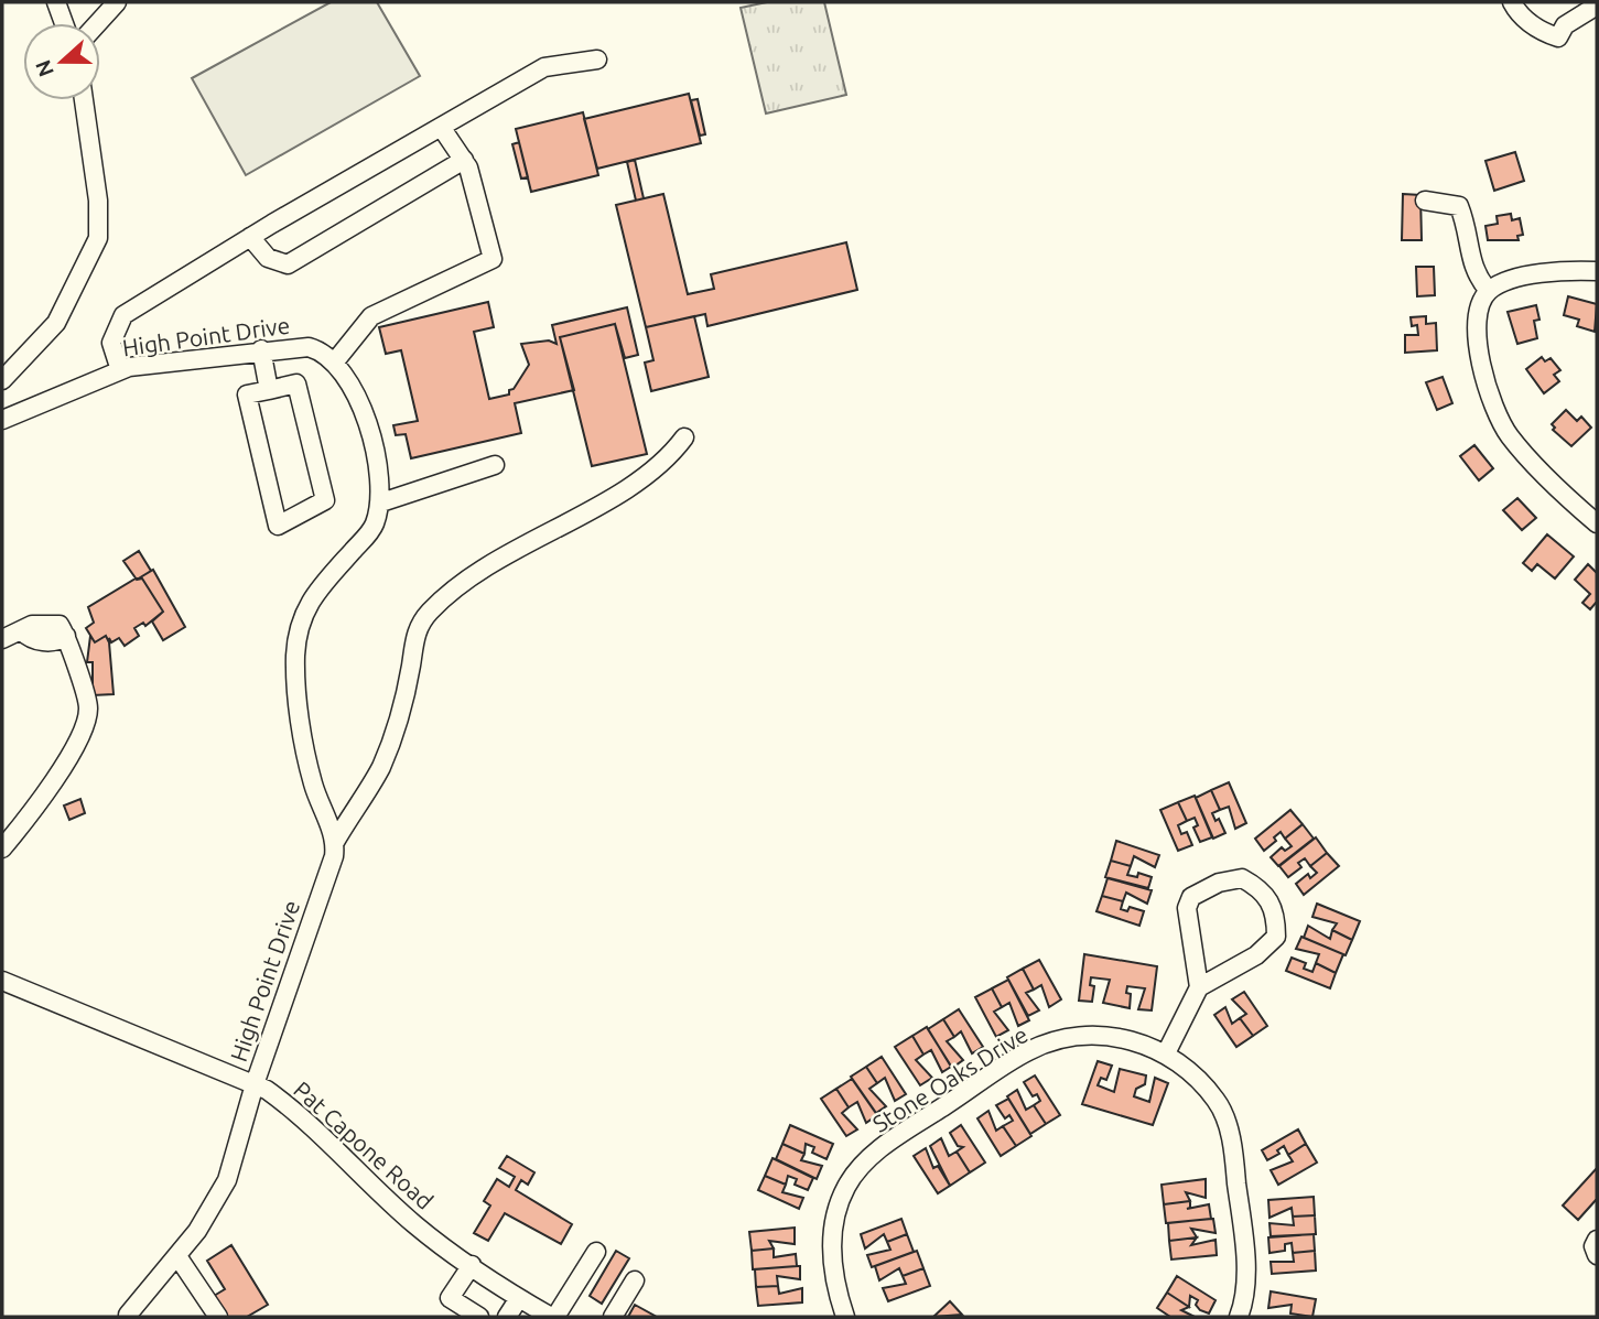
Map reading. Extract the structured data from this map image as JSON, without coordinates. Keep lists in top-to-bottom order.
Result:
{
  "streets": {
    "street": ["High Point Drive", "Stone Oaks Drive", "Pat Capone Road"]
  },
  "crossings": [
    ["High Point Drive", "Pat Capone Road"]
  ],
  "north": "left"
}
